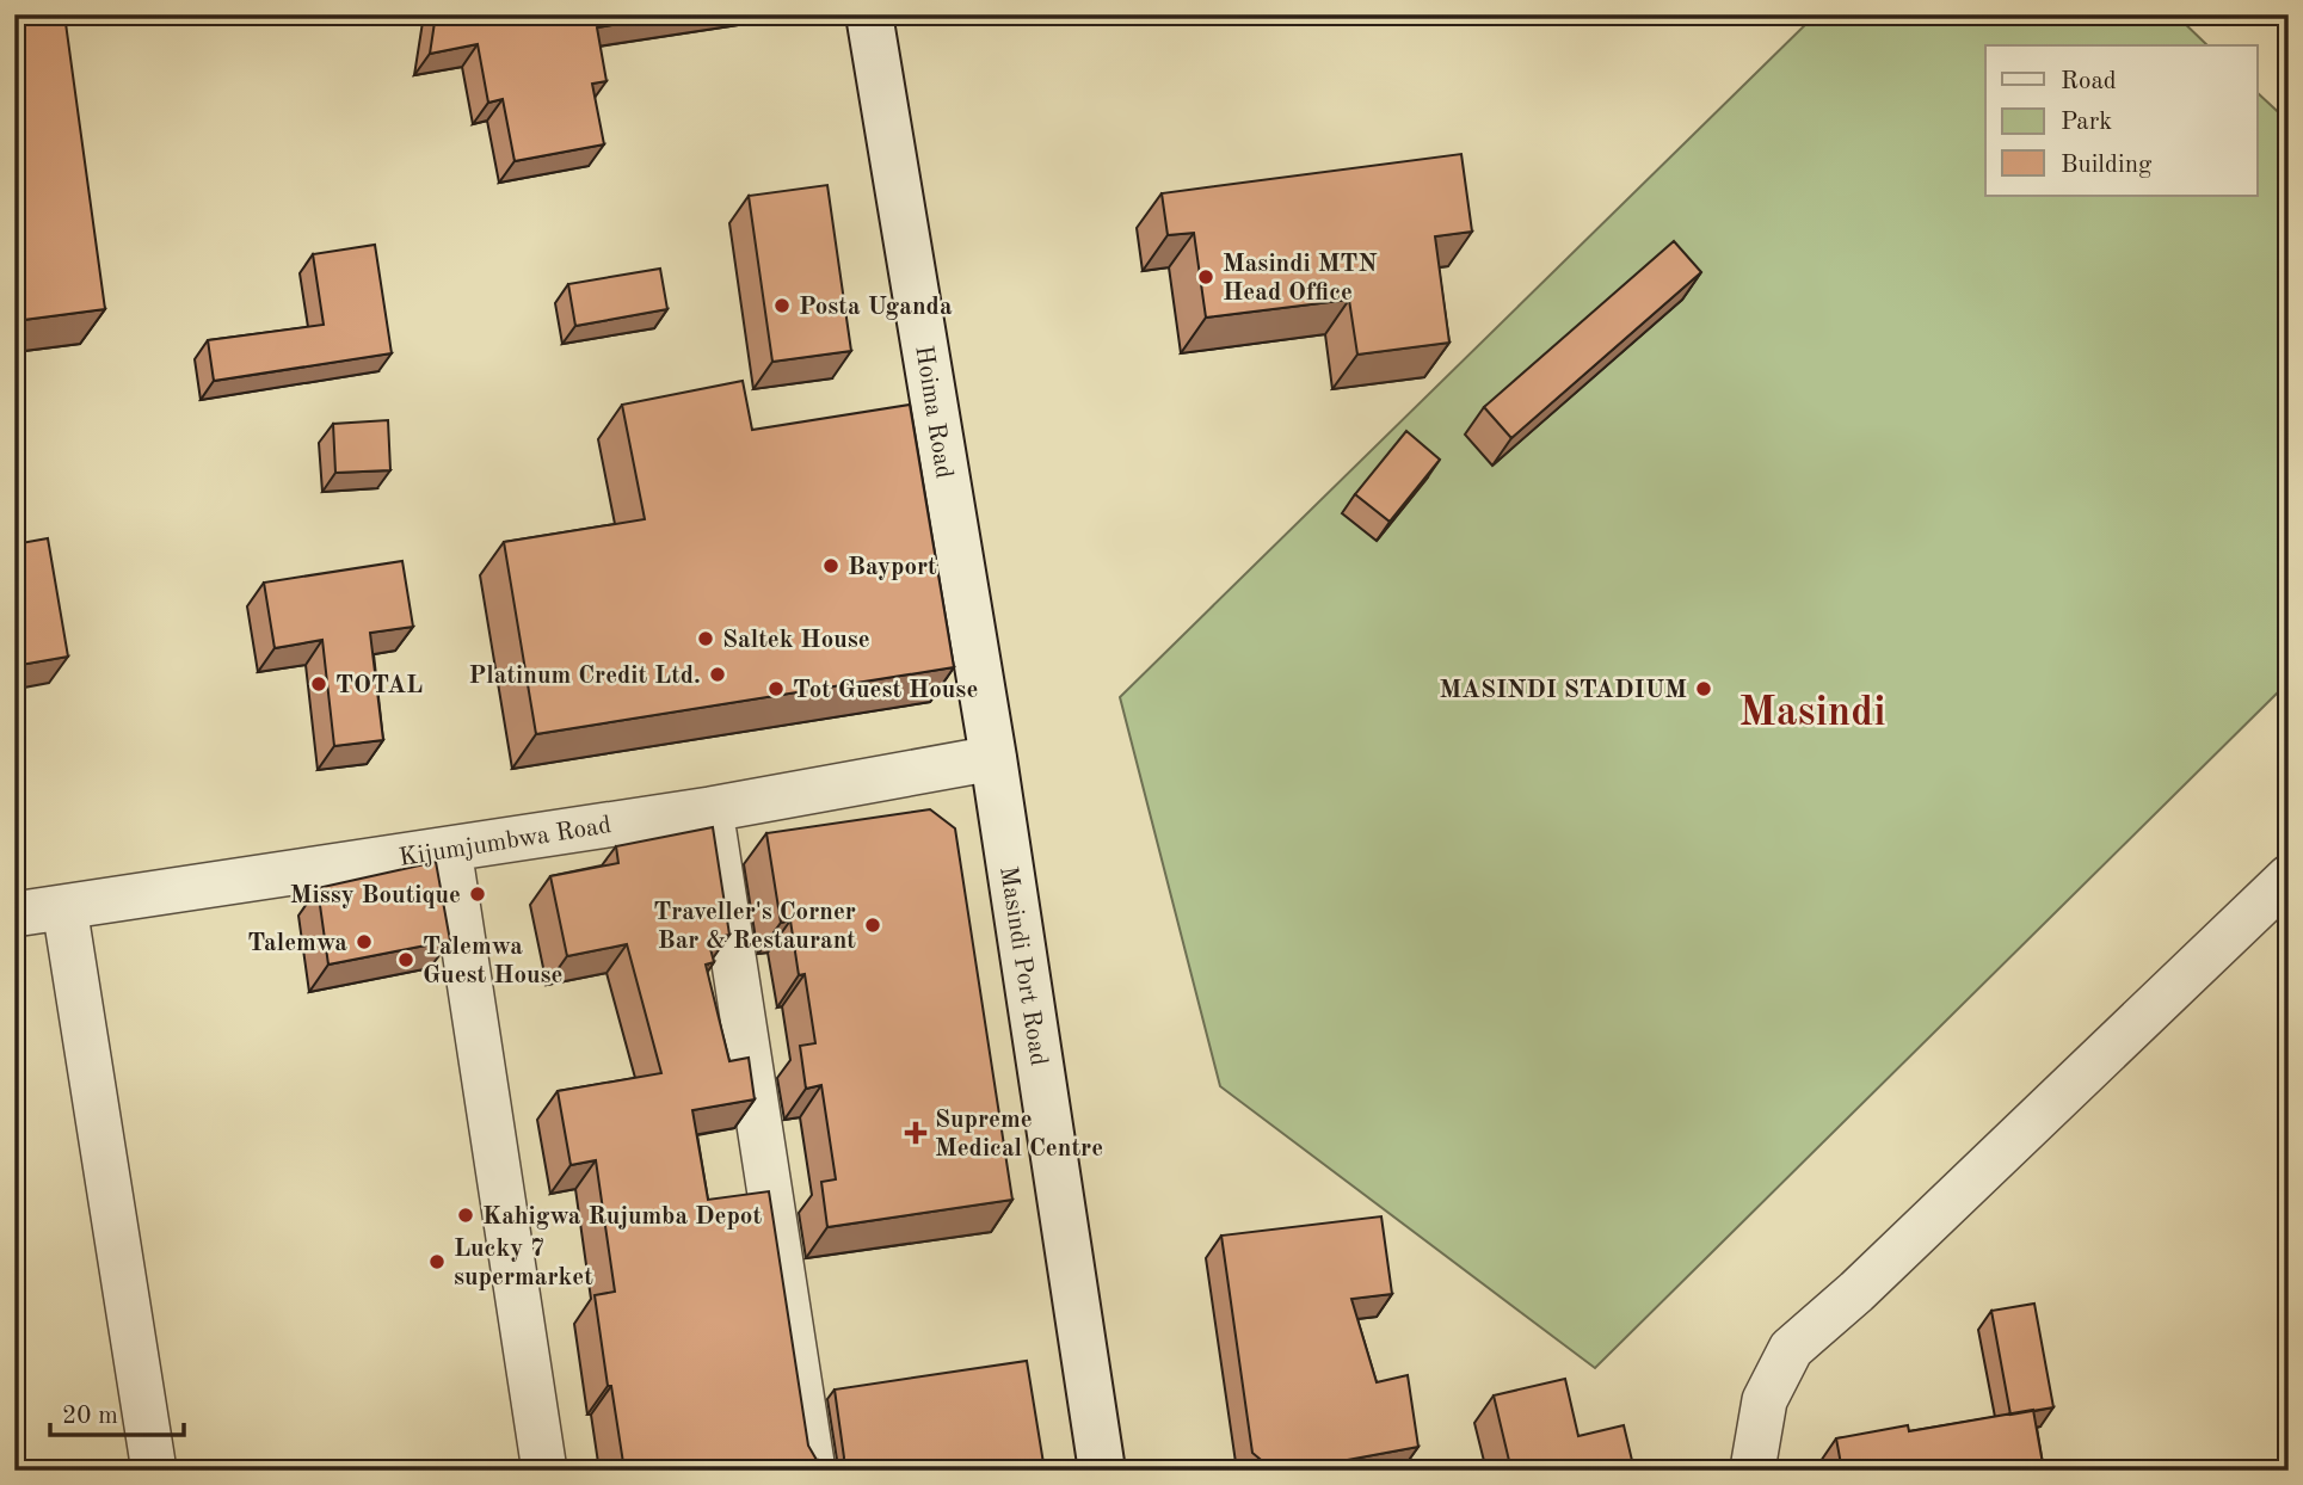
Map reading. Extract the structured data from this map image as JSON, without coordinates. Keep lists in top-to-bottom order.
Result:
{
  "streets": {
    "main road": ["Hoima Road", "Masindi Port Road"],
    "street": ["Kijumjumbwa Road"]
  },
  "crossings": [
    ["Hoima Road", "Kijumjumbwa Road"],
    ["Hoima Road", "Masindi Port Road"],
    ["Kijumjumbwa Road", "Masindi Port Road"]
  ],
  "districts": ["Masindi"],
  "places": {
    "other": [
      "Masindi MTN Head Office",
      "Posta Uganda",
      "Bayport",
      "Saltek House",
      "Platinum Credit Ltd.",
      "TOTAL",
      "Tot Guest House",
      "MASINDI STADIUM",
      "Missy Boutique",
      "Traveller's Corner Bar & Restaurant",
      "Talemwa",
      "Talemwa Guest House",
      "Kahigwa Rujumba Depot",
      "Lucky 7 supermarket"
    ],
    "health": ["Supreme Medical Centre"]
  },
  "legend": ["Road", "Park", "Building"],
  "scale_bar": "20 m"
}
